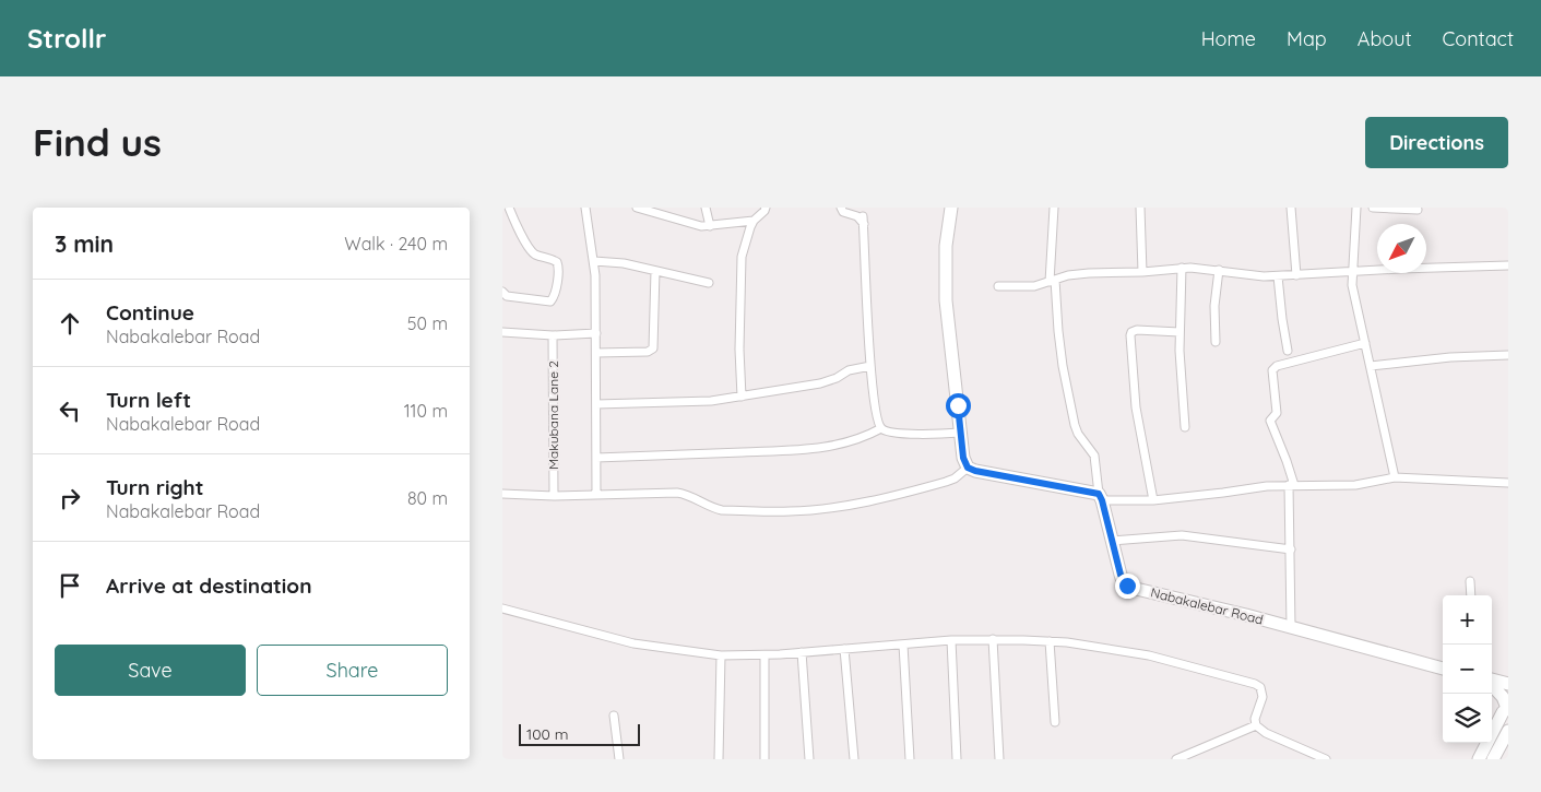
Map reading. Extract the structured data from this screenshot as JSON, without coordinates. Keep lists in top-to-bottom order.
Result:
{
  "streets": {
    "main road": ["Nabakalebar Road"],
    "street": ["Makubana Lane 2"]
  },
  "scale_bar": "100 m",
  "north": "bottom left",
  "page": {
    "header": "Strollr",
    "nav": [
      "Home",
      "Map",
      "About",
      "Contact"
    ],
    "buttons": [
      "Directions",
      ["Save", "Share"]
    ],
    "title": "Find us",
    "heading": ["3 min", "Walk · 240 m"],
    "list": [
      ["Continue", "Nabakalebar Road", "50 m"],
      ["Turn left", "Nabakalebar Road", "110 m"],
      ["Turn right", "Nabakalebar Road", "80 m"],
      "Arrive at destination"
    ],
    "map_buttons": ["+", "−"],
    "scale": "100 m"
  }
}
